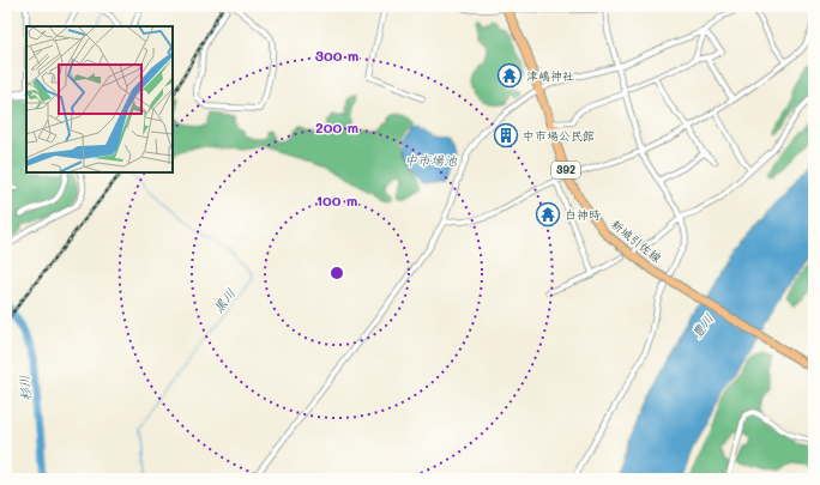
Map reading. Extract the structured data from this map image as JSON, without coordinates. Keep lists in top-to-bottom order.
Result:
{
  "streets": {
    "main road": ["392", "新城引佐線"]
  },
  "water": [
    "中市場池",
    "黒川",
    "豊川",
    "杉川"
  ],
  "places": {
    "temple": ["津嶋神社", "白神時"],
    "building": ["中市場公民館"]
  },
  "rings": ["300 m", "200 m", "100 m"]
}
